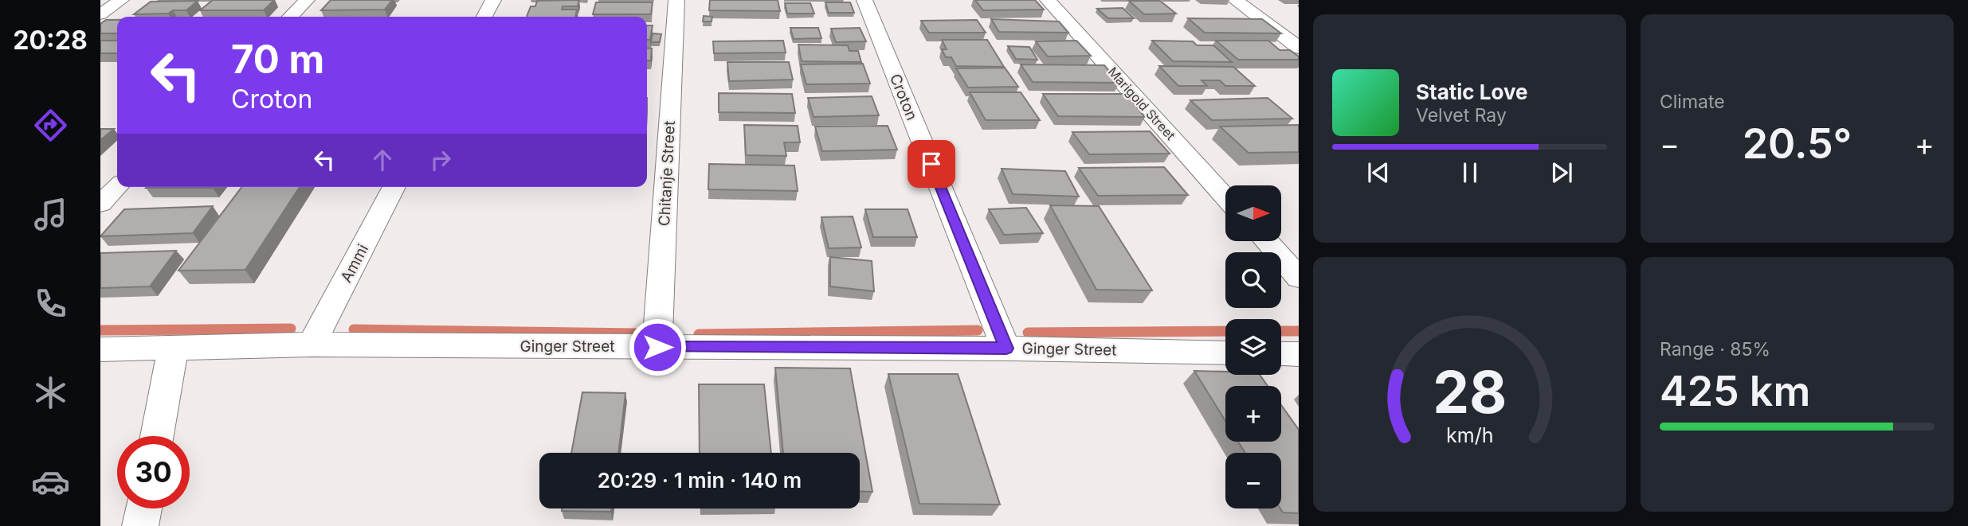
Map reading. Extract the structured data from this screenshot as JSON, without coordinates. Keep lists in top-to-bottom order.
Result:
{
  "streets": {
    "street": [
      "Croton",
      "Marigold Street",
      "Chitanje Street",
      "Ammi",
      "Ginger Street"
    ]
  },
  "crossings": [
    ["Croton", "Ginger Street"],
    ["Chitanje Street", "Ginger Street"],
    ["Ammi", "Ginger Street"]
  ],
  "north": "right",
  "page": {
    "tabs": "20:28",
    "tile": [
      "Climate",
      ["Range · 85%", "425 km"]
    ],
    "turn": ["70 m", "Croton"],
    "song": ["Static Love", "Velvet Ray"],
    "heat": ["−", "20.5°", "+"],
    "map_buttons": ["+", "−"],
    "limit": "30",
    "trip": "20:29 · 1 min · 140 m",
    "gauge": ["28", "km/h"]
  }
}
